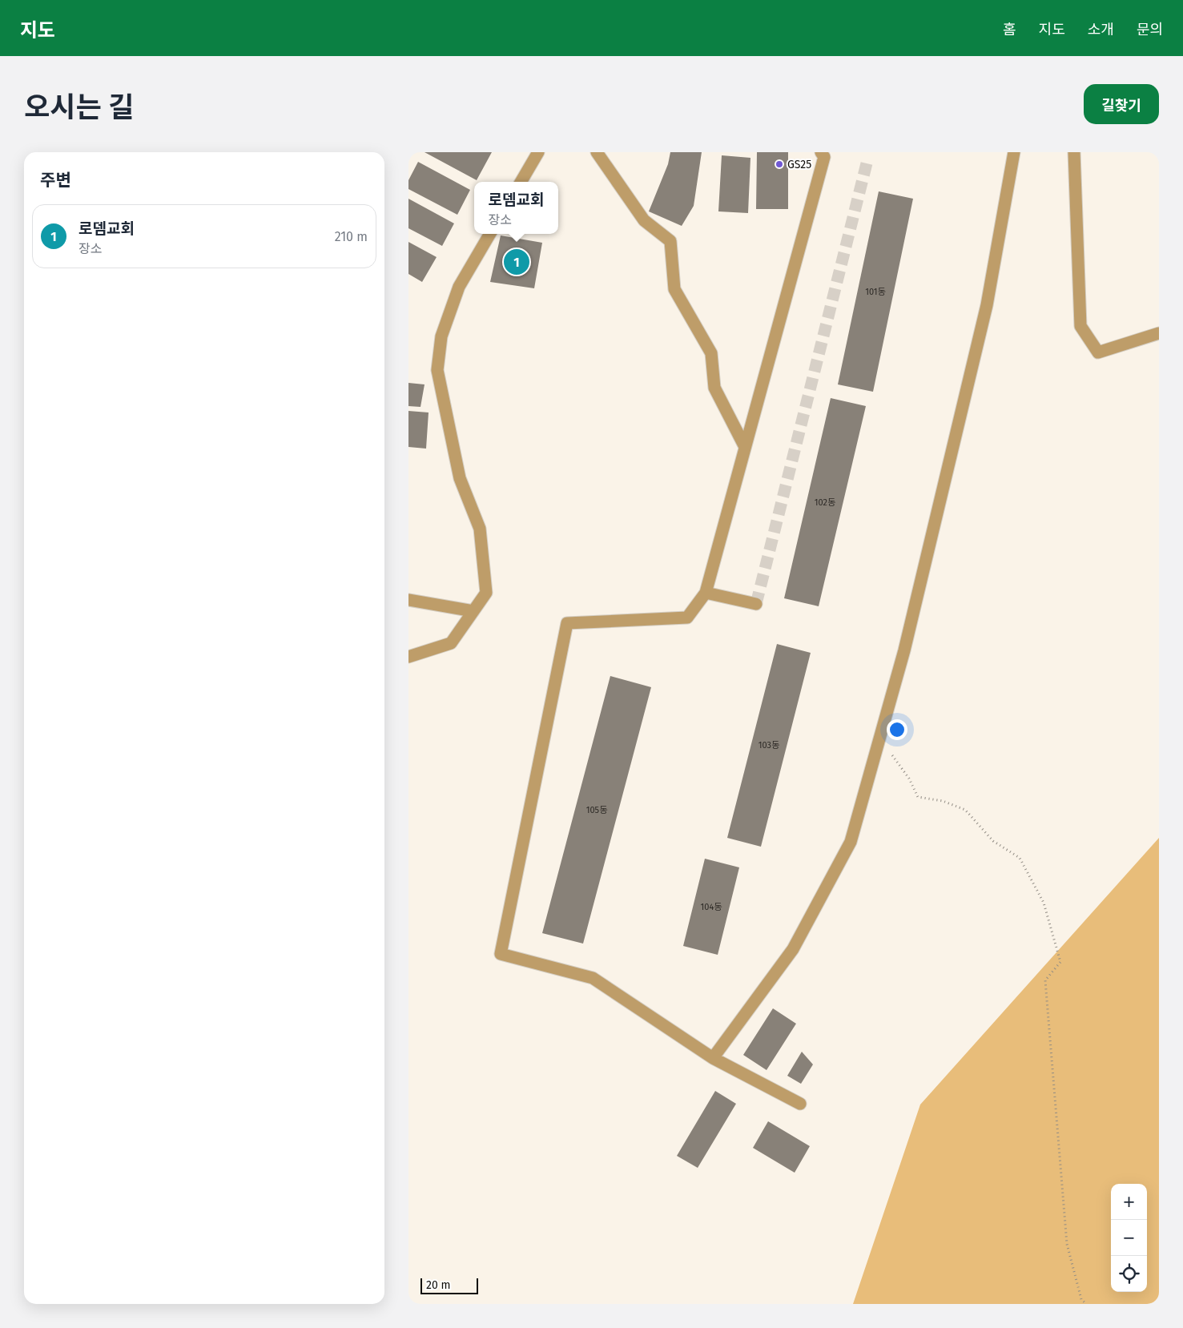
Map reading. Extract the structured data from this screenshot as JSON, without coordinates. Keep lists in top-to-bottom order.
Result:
{
  "places": ["GS25"],
  "house_numbers": [
    "101동",
    "102동",
    "103동",
    "105동",
    "104동"
  ],
  "scale_bar": "20 m",
  "page": {
    "header": "지도",
    "nav": [
      "홈",
      "지도",
      "소개",
      "문의"
    ],
    "title": "오시는 길",
    "buttons": "길찾기",
    "heading": "주변",
    "popup": ["로뎀교회", "장소"],
    "list": [
      {
        "mark": "1",
        "name": "로뎀교회",
        "note": "장소",
        "value": "210 m"
      }
    ],
    "pins": "1",
    "map_buttons": ["+", "−"],
    "scale": "20 m"
  }
}
